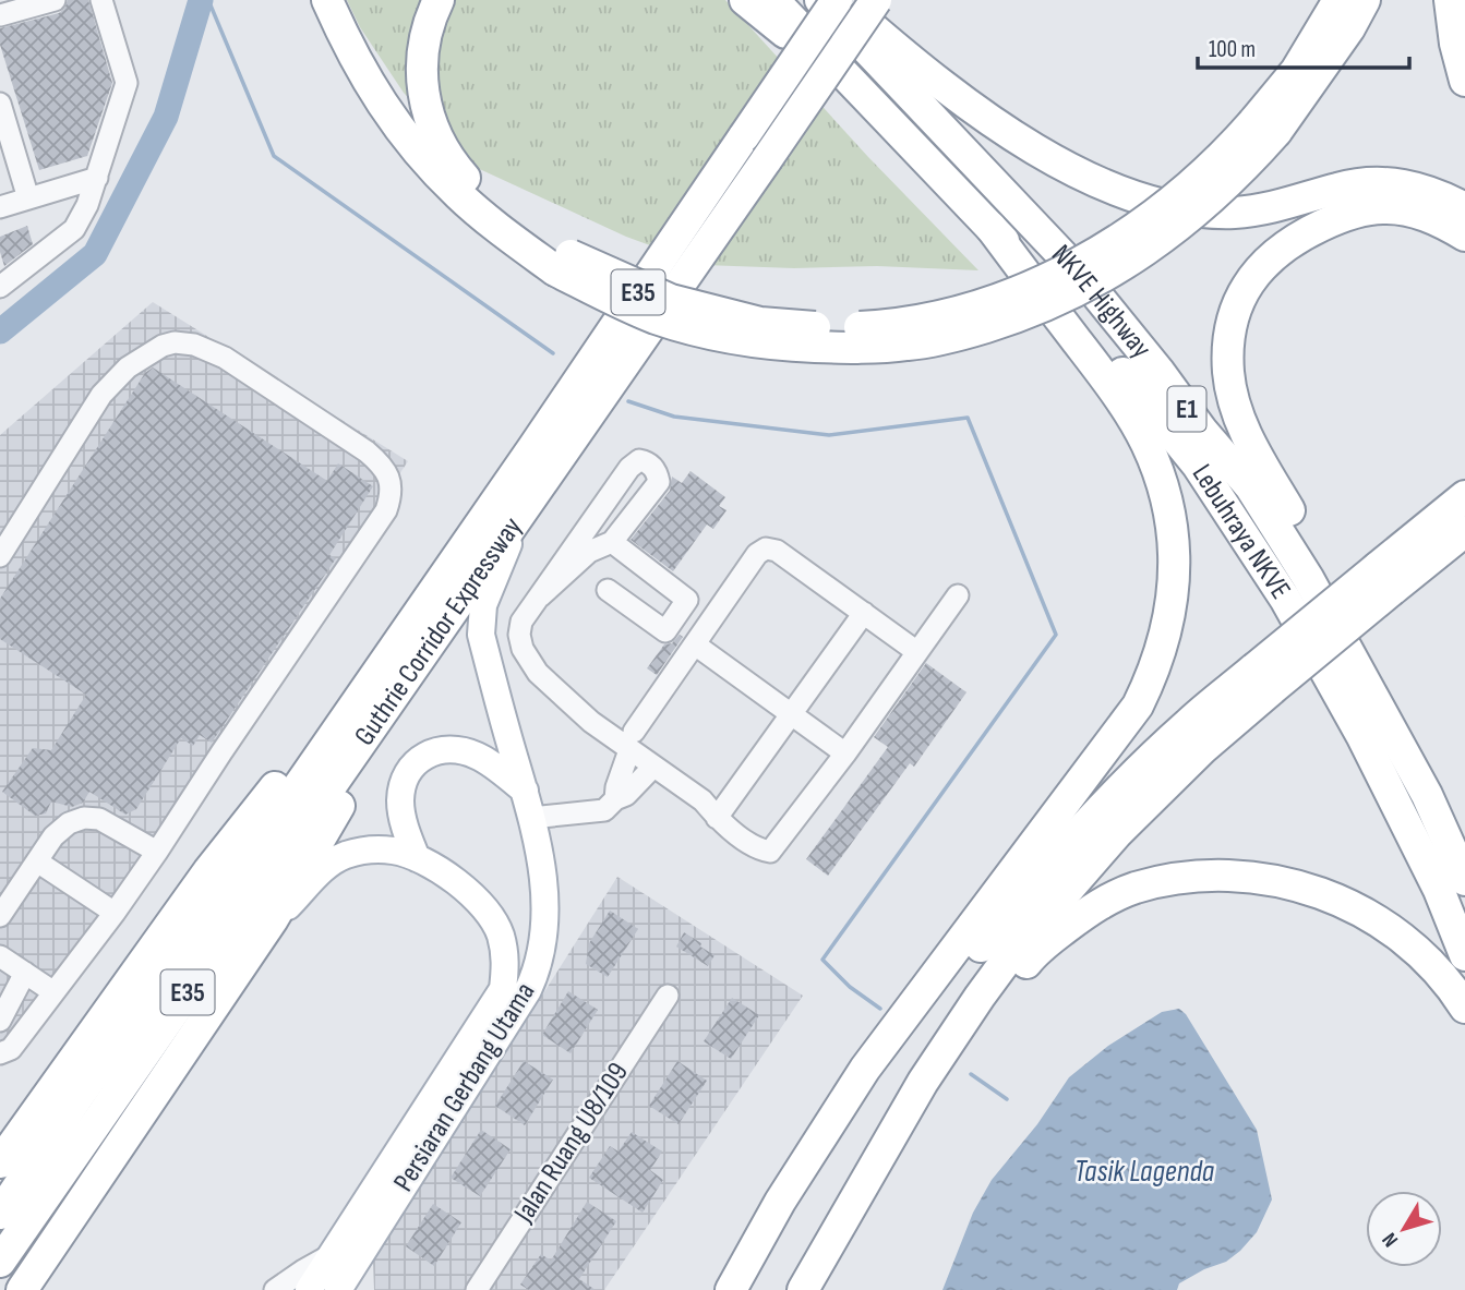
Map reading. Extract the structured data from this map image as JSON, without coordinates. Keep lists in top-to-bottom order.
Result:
{
  "streets": {
    "highway": [
      "E35",
      "NKVE Highway",
      "E1",
      "Lebuhraya NKVE",
      "Guthrie Corridor Expressway"
    ],
    "main road": ["Persiaran Gerbang Utama"],
    "street": ["Jalan Ruang U8/109"]
  },
  "crossings": [
    ["Guthrie Corridor Expressway", "Persiaran Gerbang Utama"]
  ],
  "water": ["Tasik Lagenda"],
  "scale_bar": "100 m",
  "north": "bottom left"
}
